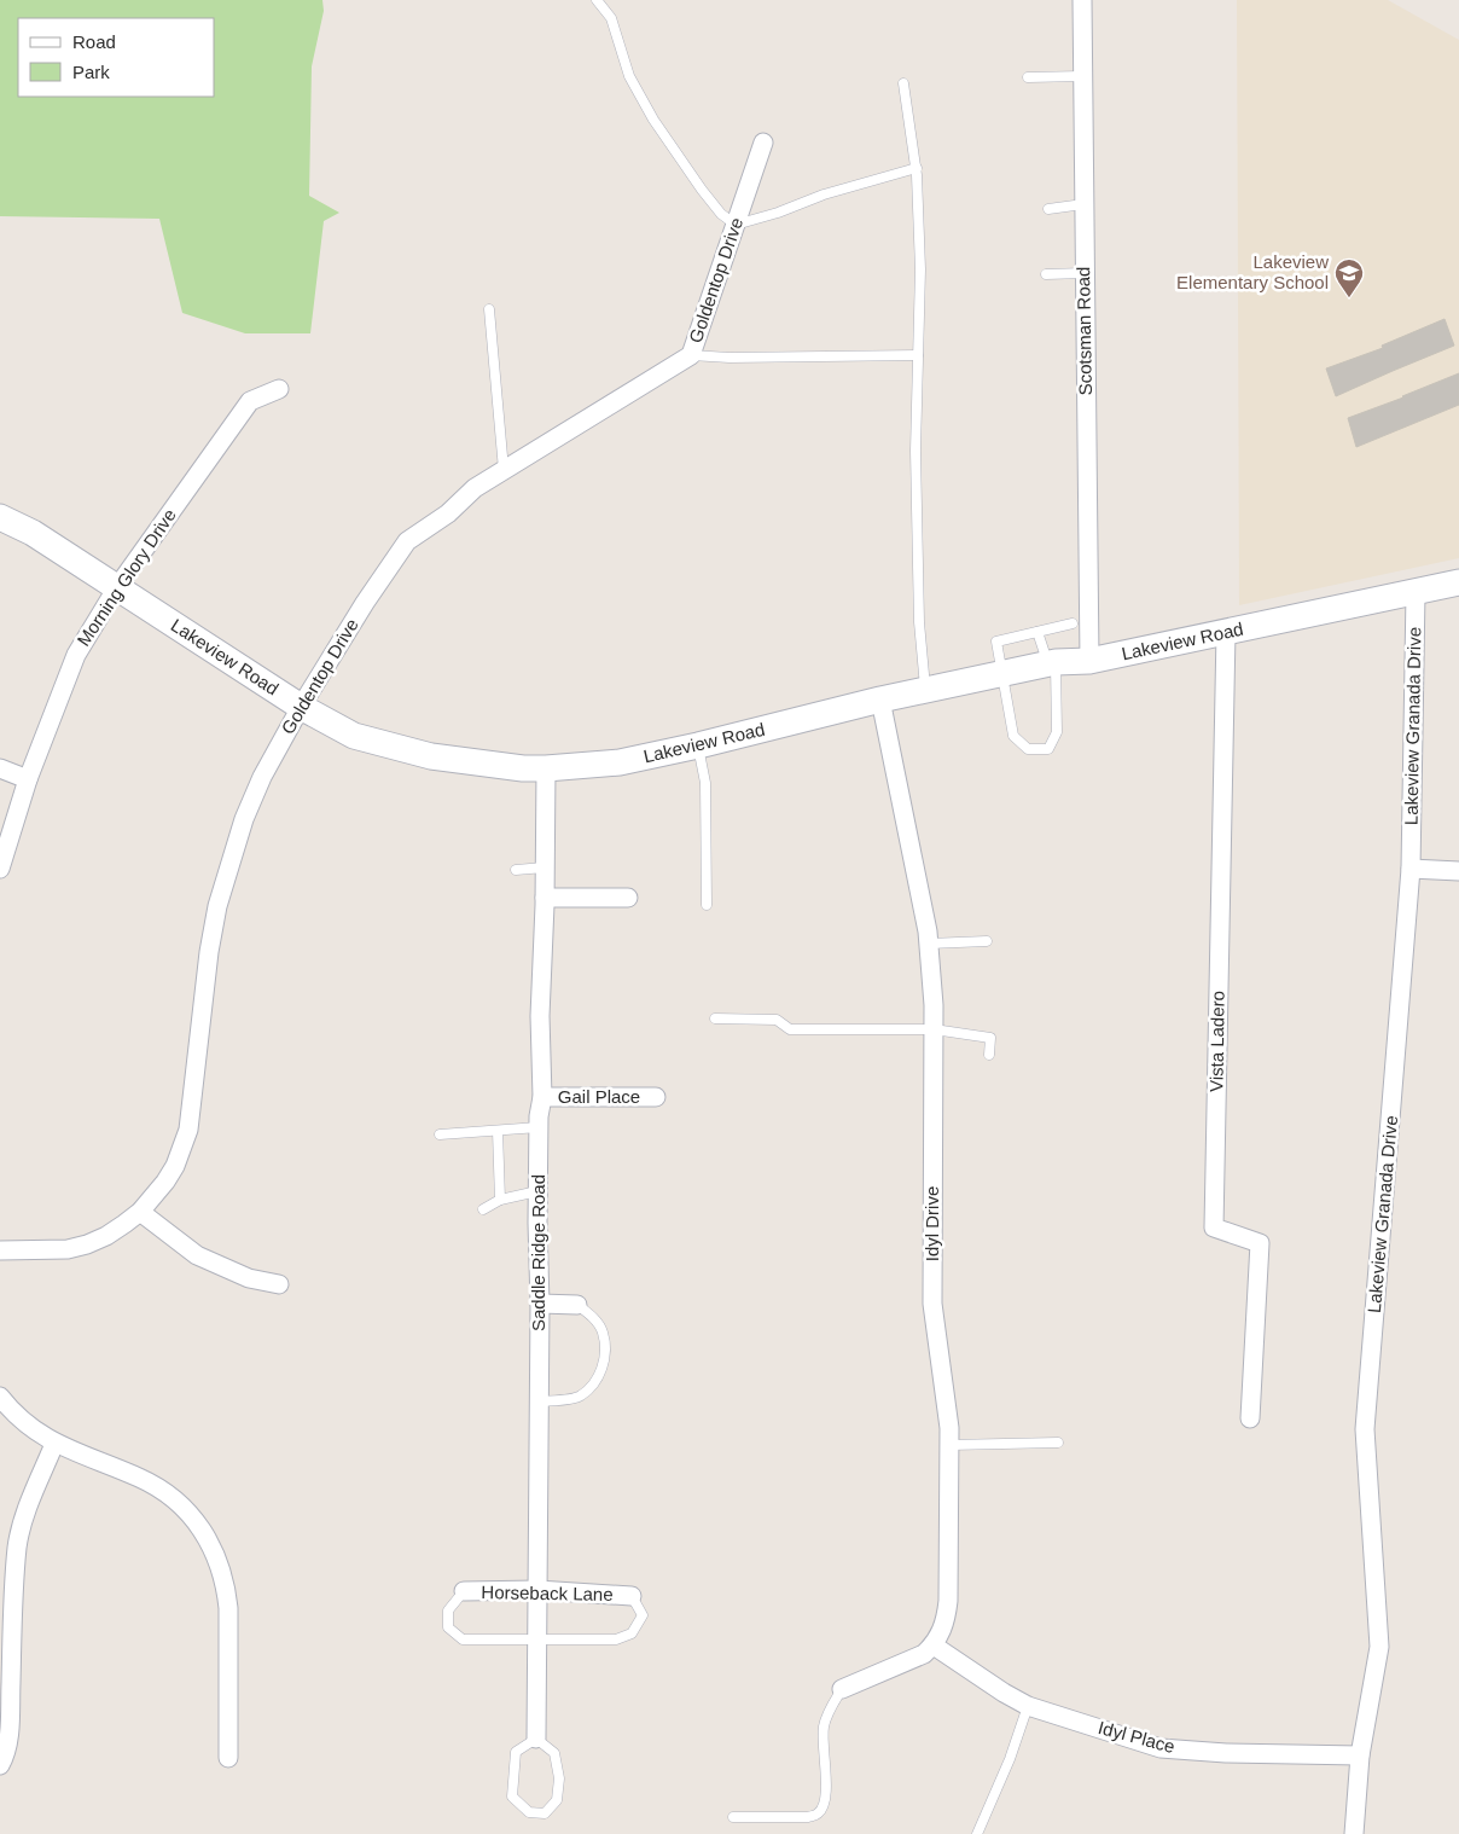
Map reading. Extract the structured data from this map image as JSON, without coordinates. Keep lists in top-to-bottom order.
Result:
{
  "streets": {
    "street": [
      "Goldentop Drive",
      "Scotsman Road",
      "Morning Glory Drive",
      "Lakeview Road",
      "Lakeview Granada Drive",
      "Vista Ladero",
      "Gail Place",
      "Idyl Drive",
      "Saddle Ridge Road",
      "Horseback Lane",
      "Idyl Place"
    ]
  },
  "crossings": [
    ["Goldentop Drive", "Lakeview Road"],
    ["Scotsman Road", "Lakeview Road"],
    ["Morning Glory Drive", "Lakeview Road"],
    ["Lakeview Road", "Lakeview Granada Drive"],
    ["Lakeview Road", "Vista Ladero"],
    ["Lakeview Road", "Idyl Drive"],
    ["Lakeview Road", "Saddle Ridge Road"],
    ["Lakeview Granada Drive", "Idyl Place"],
    ["Gail Place", "Saddle Ridge Road"],
    ["Idyl Drive", "Idyl Place"],
    ["Saddle Ridge Road", "Horseback Lane"]
  ],
  "places": {
    "school or university": ["Lakeview Elementary School"]
  },
  "legend": ["Road", "Park"]
}
